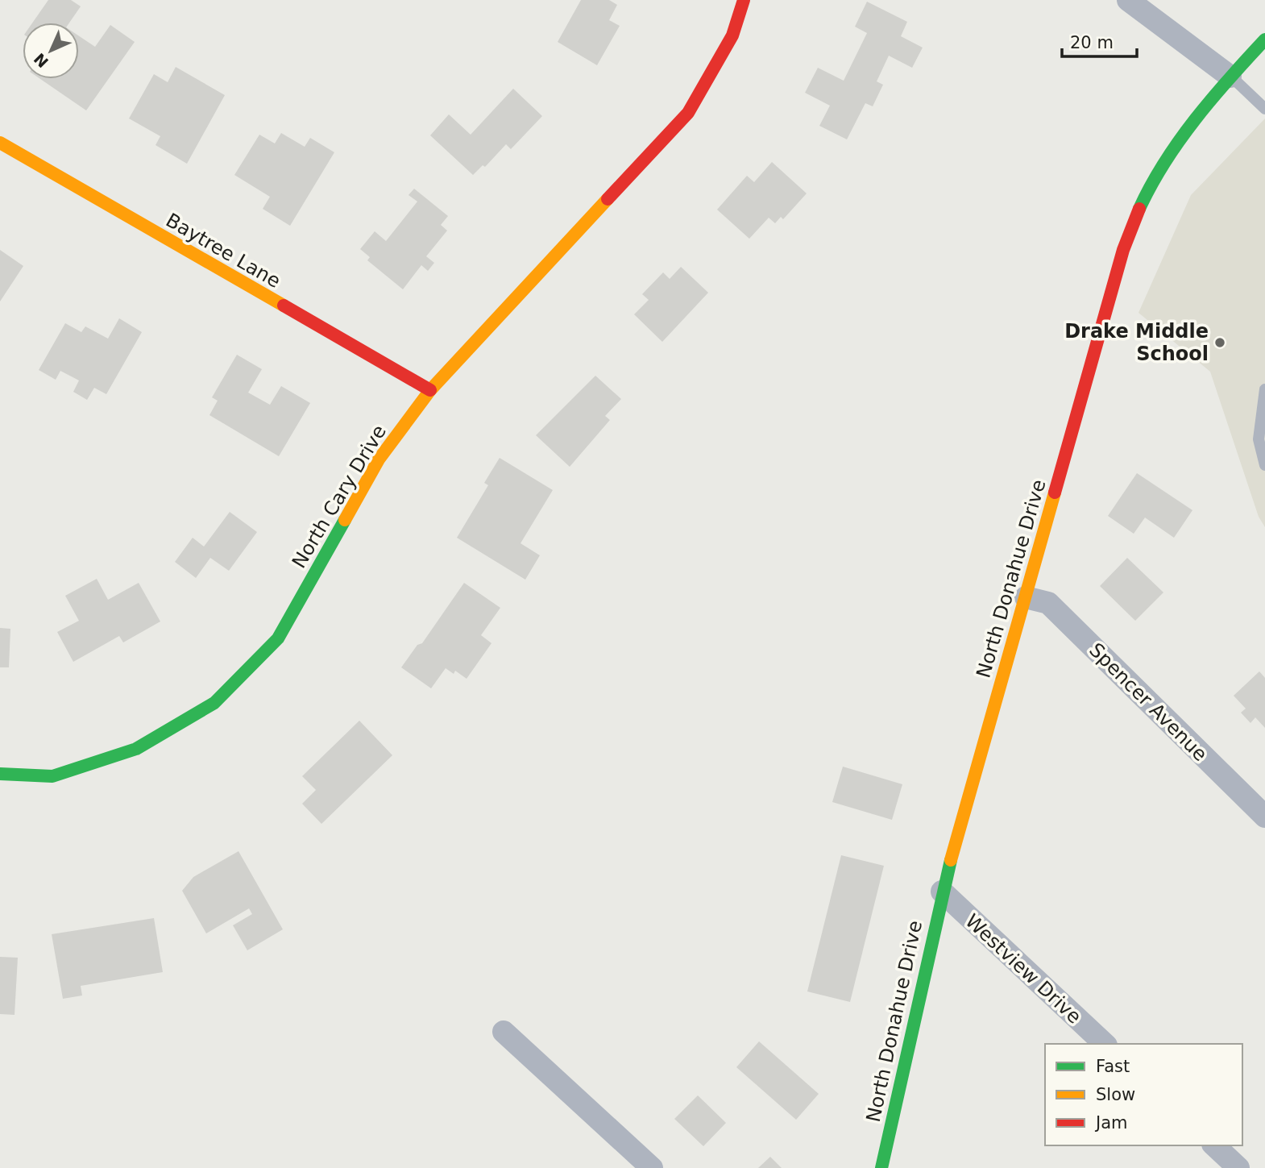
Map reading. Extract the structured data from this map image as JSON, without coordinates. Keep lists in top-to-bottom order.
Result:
{
  "streets": {
    "street": [
      "Baytree Lane",
      "North Cary Drive",
      "North Donahue Drive",
      "Spencer Avenue",
      "Westview Drive"
    ]
  },
  "crossings": [
    ["Baytree Lane", "North Cary Drive"],
    ["North Donahue Drive", "Spencer Avenue"],
    ["North Donahue Drive", "Westview Drive"]
  ],
  "places": ["Drake Middle School"],
  "legend": ["Fast", "Slow", "Jam"],
  "scale_bar": "20 m",
  "north": "bottom left"
}
